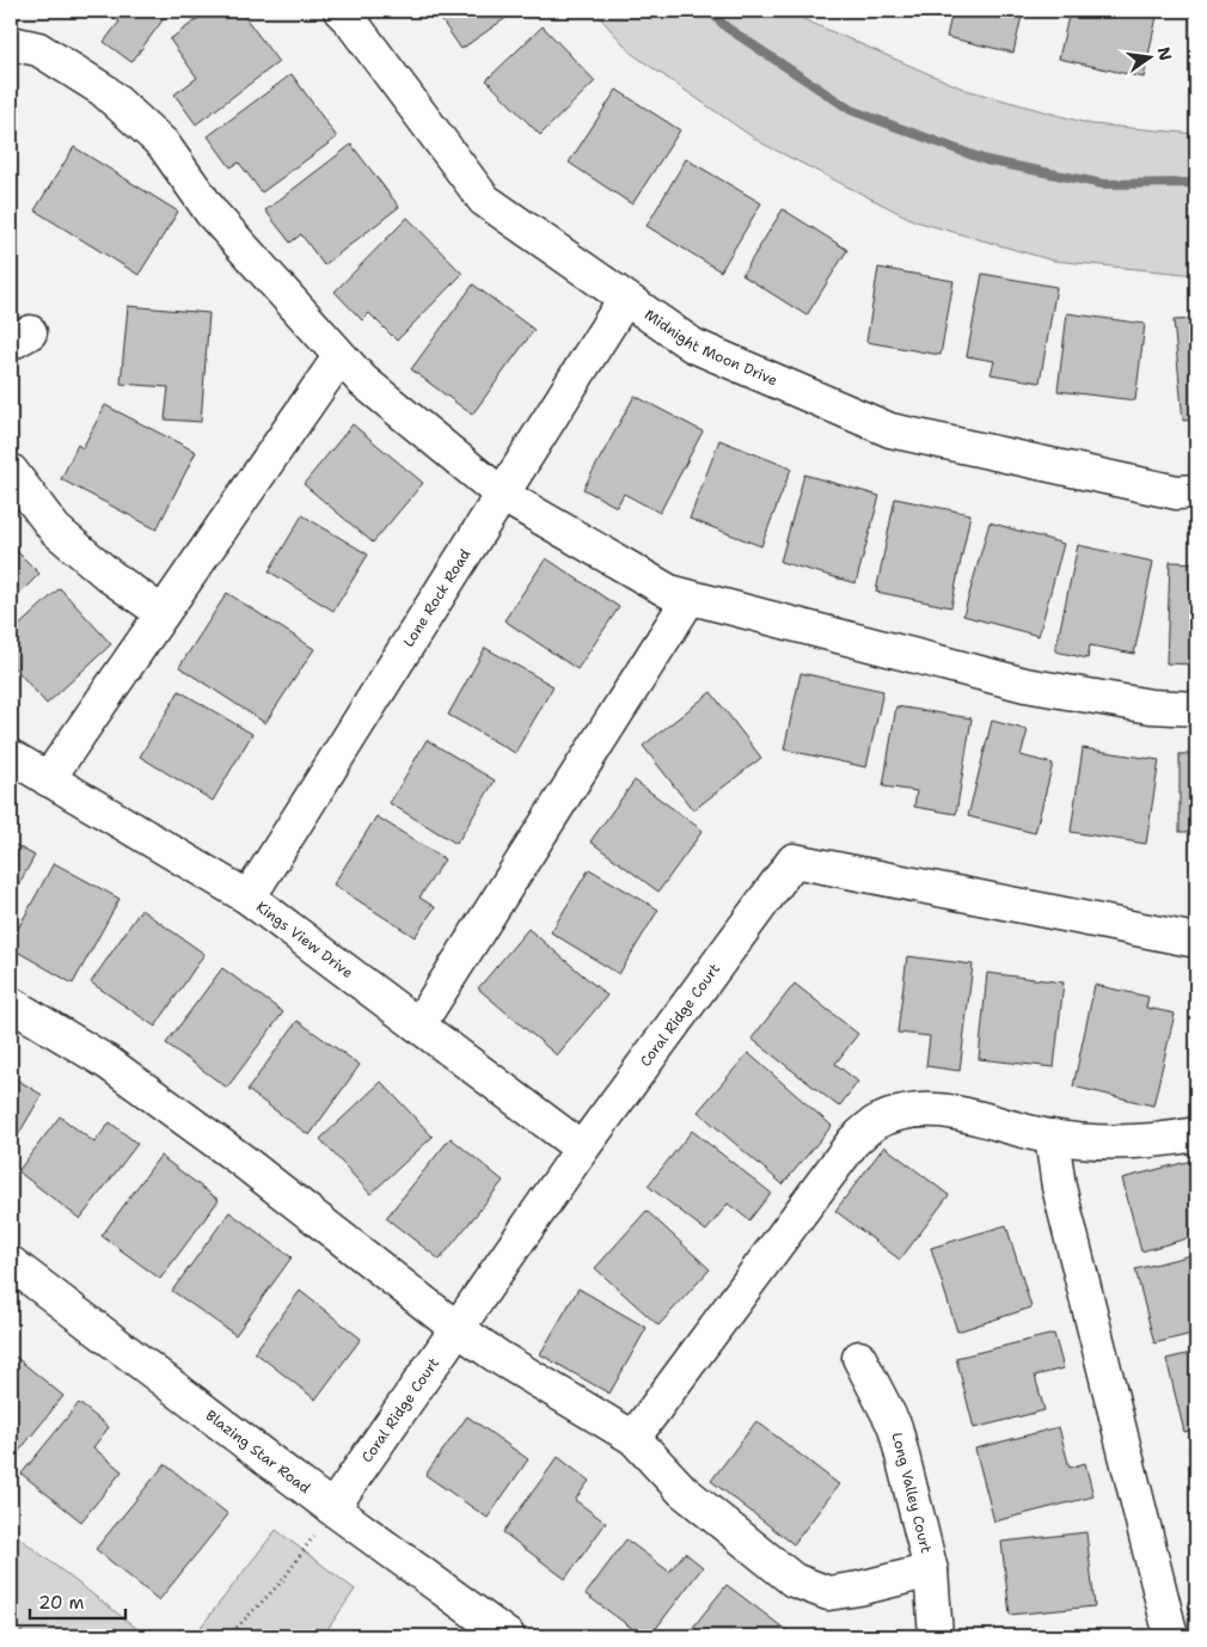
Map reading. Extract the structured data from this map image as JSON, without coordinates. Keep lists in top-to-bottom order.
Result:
{
  "streets": {
    "street": [
      "Midnight Moon Drive",
      "Lone Rock Road",
      "Kings View Drive",
      "Coral Ridge Court",
      "Blazing Star Road",
      "Long Valley Court"
    ]
  },
  "crossings": [
    ["Midnight Moon Drive", "Lone Rock Road"],
    ["Lone Rock Road", "Kings View Drive"],
    ["Kings View Drive", "Coral Ridge Court"],
    ["Coral Ridge Court", "Blazing Star Road"]
  ],
  "scale_bar": "20 m",
  "north": "right"
}
